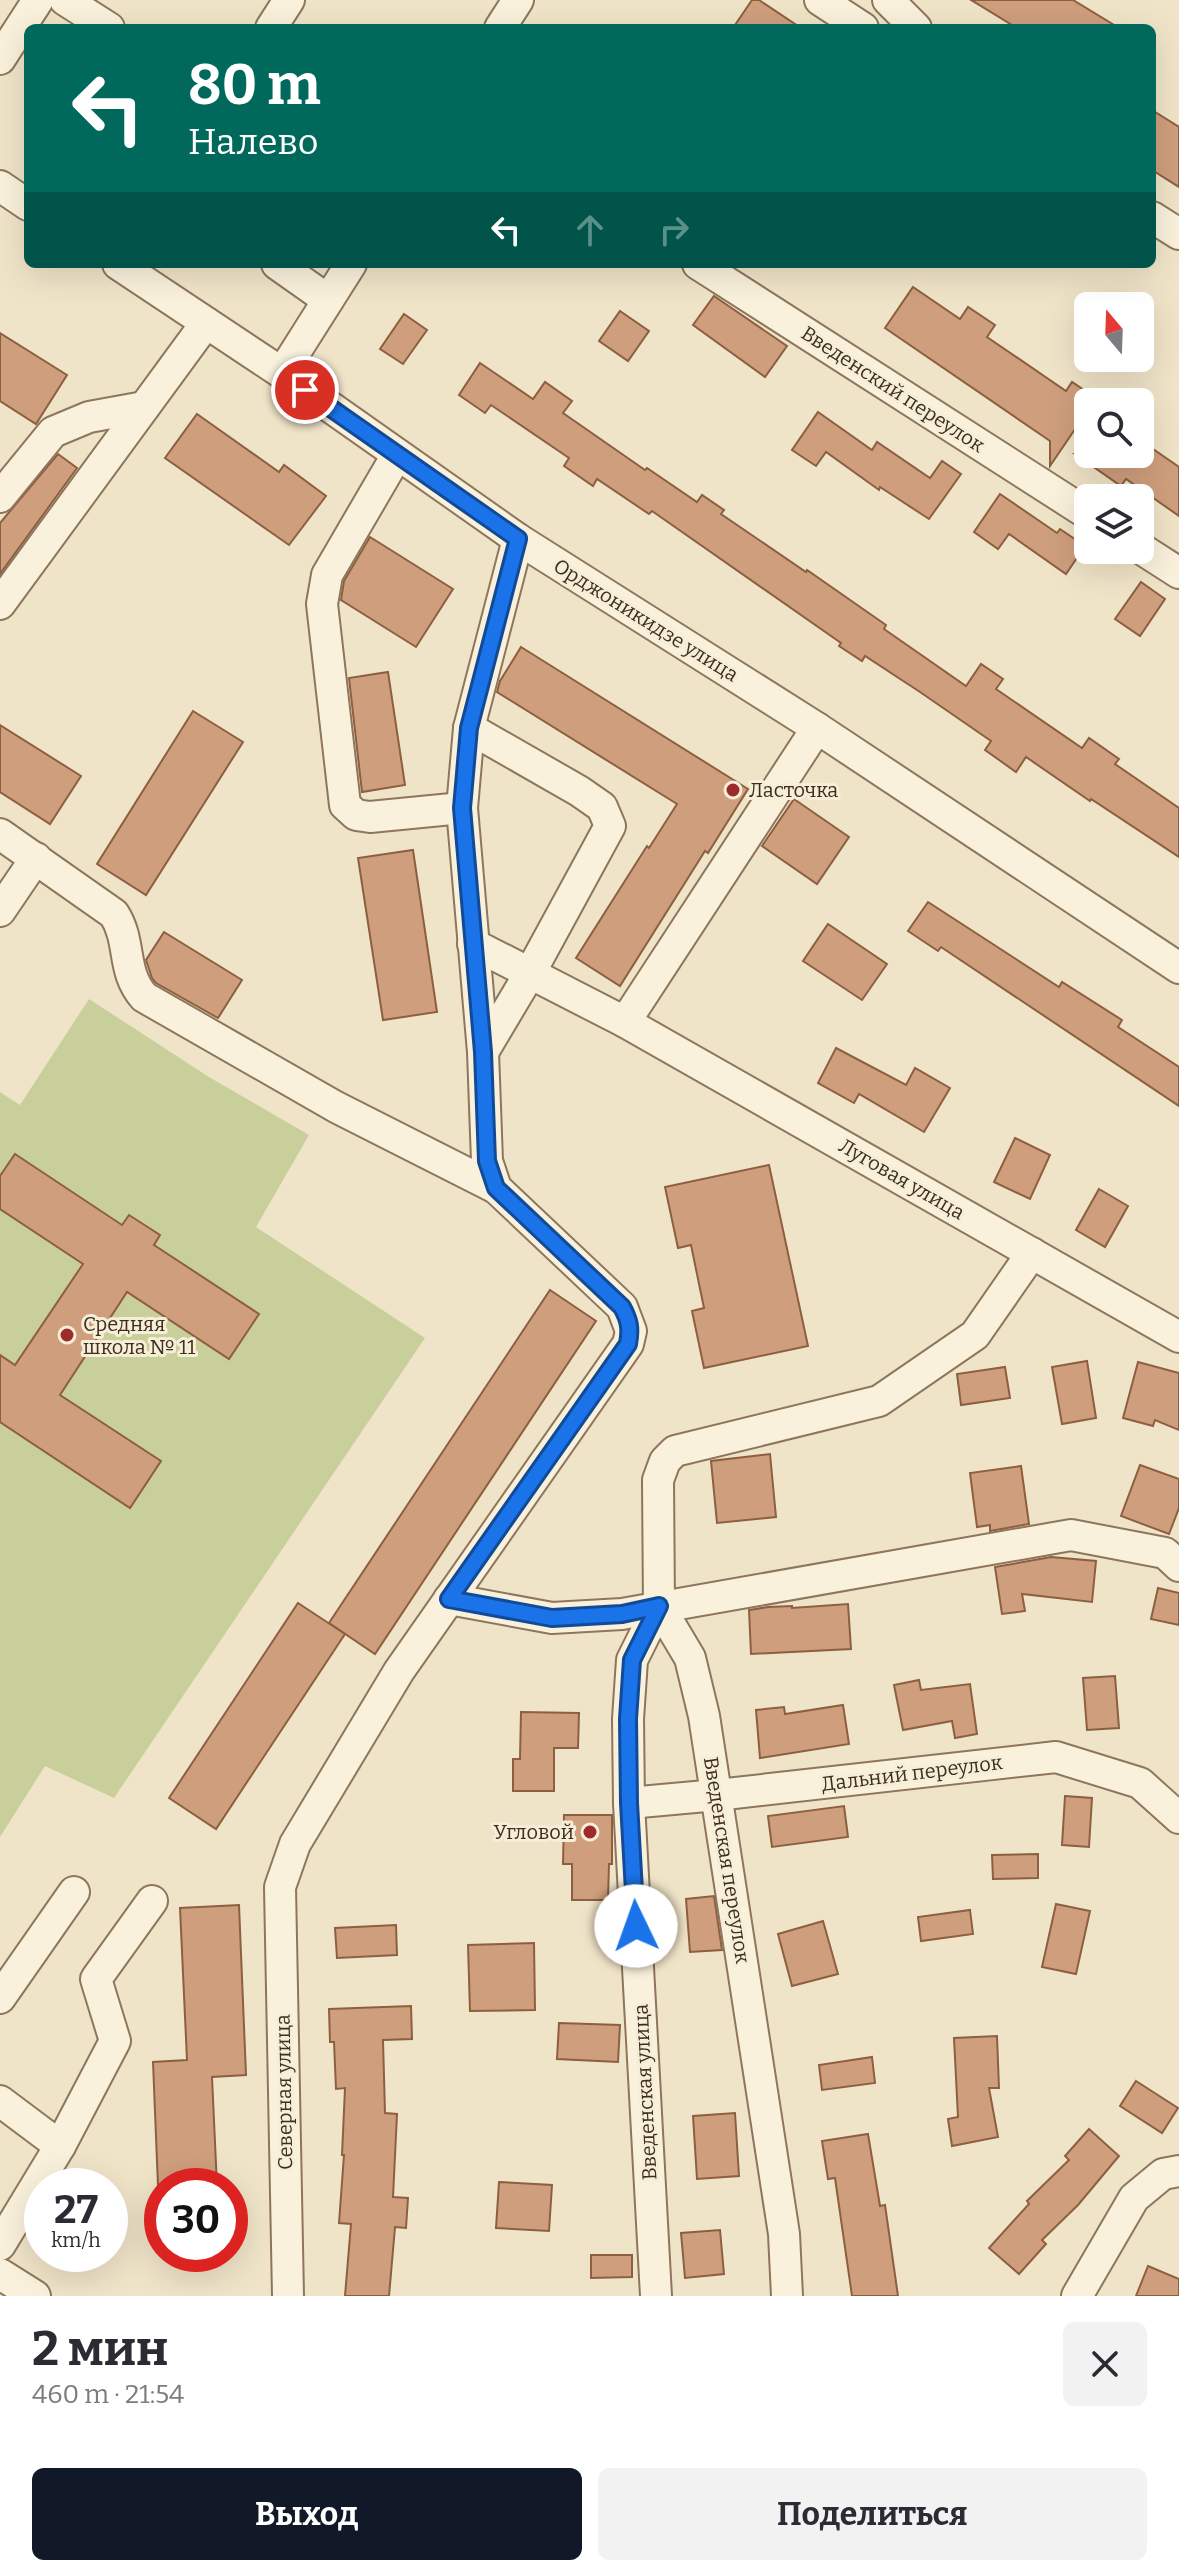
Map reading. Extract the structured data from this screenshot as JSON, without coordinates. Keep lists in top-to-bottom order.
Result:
{
  "streets": {
    "street": [
      "Введенский переулок",
      "Орджоникидзе улица",
      "Луговая улица",
      "Дальний переулок",
      "Введенская переулок",
      "Северная улица",
      "Введенская улица"
    ]
  },
  "crossings": [
    ["Дальний переулок", "Введенская переулок"],
    ["Дальний переулок", "Введенская улица"],
    ["Введенская переулок", "Введенская улица"]
  ],
  "places": ["Ласточка", "Средняя школа № 11", "Угловой"],
  "north": "top",
  "page": {
    "turn": ["80 m", "Налево"],
    "speed": "27 km/h",
    "limit": "30",
    "heading": ["2 мин", "460 m · 21:54"],
    "buttons": ["Выход", "Поделиться"]
  }
}
